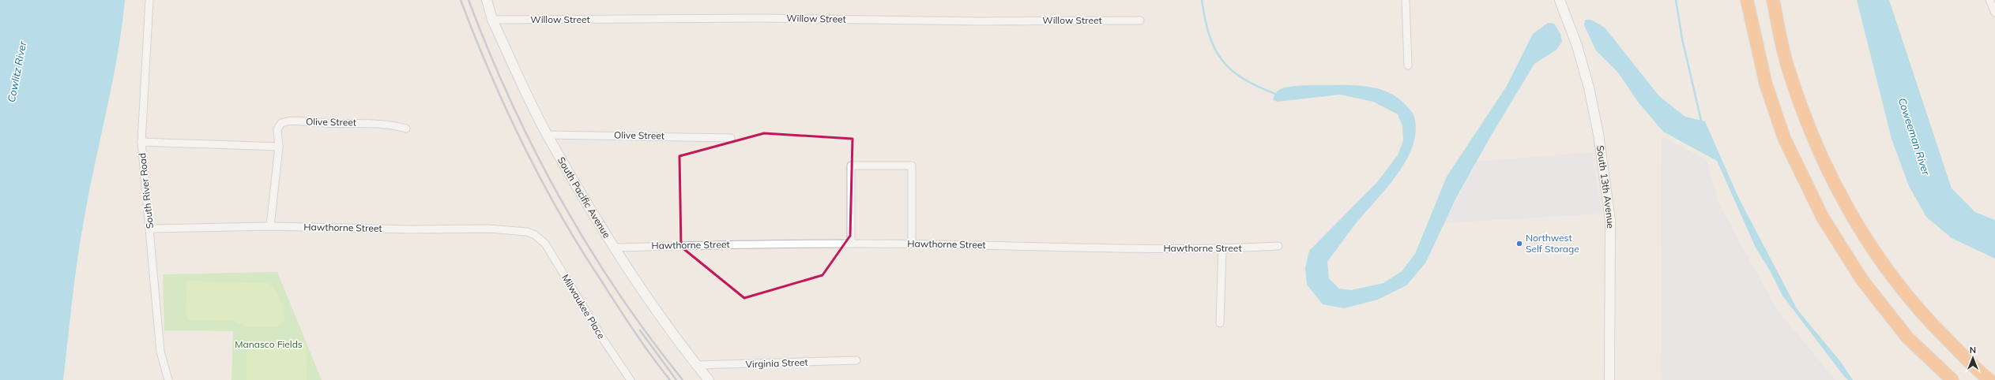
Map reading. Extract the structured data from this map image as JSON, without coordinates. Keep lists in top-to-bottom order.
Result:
{
  "streets": {
    "street": [
      "Willow Street",
      "Olive Street",
      "South 13th Avenue",
      "South River Road",
      "South Pacific Avenue",
      "Hawthorne Street",
      "Milwaukee Place",
      "Virginia Street"
    ]
  },
  "crossings": [
    ["Willow Street", "South Pacific Avenue"],
    ["Olive Street", "South Pacific Avenue"],
    ["Olive Street", "Hawthorne Street"],
    ["South River Road", "Hawthorne Street"],
    ["South Pacific Avenue", "Hawthorne Street"],
    ["South Pacific Avenue", "Virginia Street"],
    ["Hawthorne Street", "Milwaukee Place"]
  ],
  "water": ["Cowlitz River", "Coweeman River"],
  "parks": ["Manasco Fields"],
  "places": ["Northwest Self Storage"],
  "north": "top"
}
